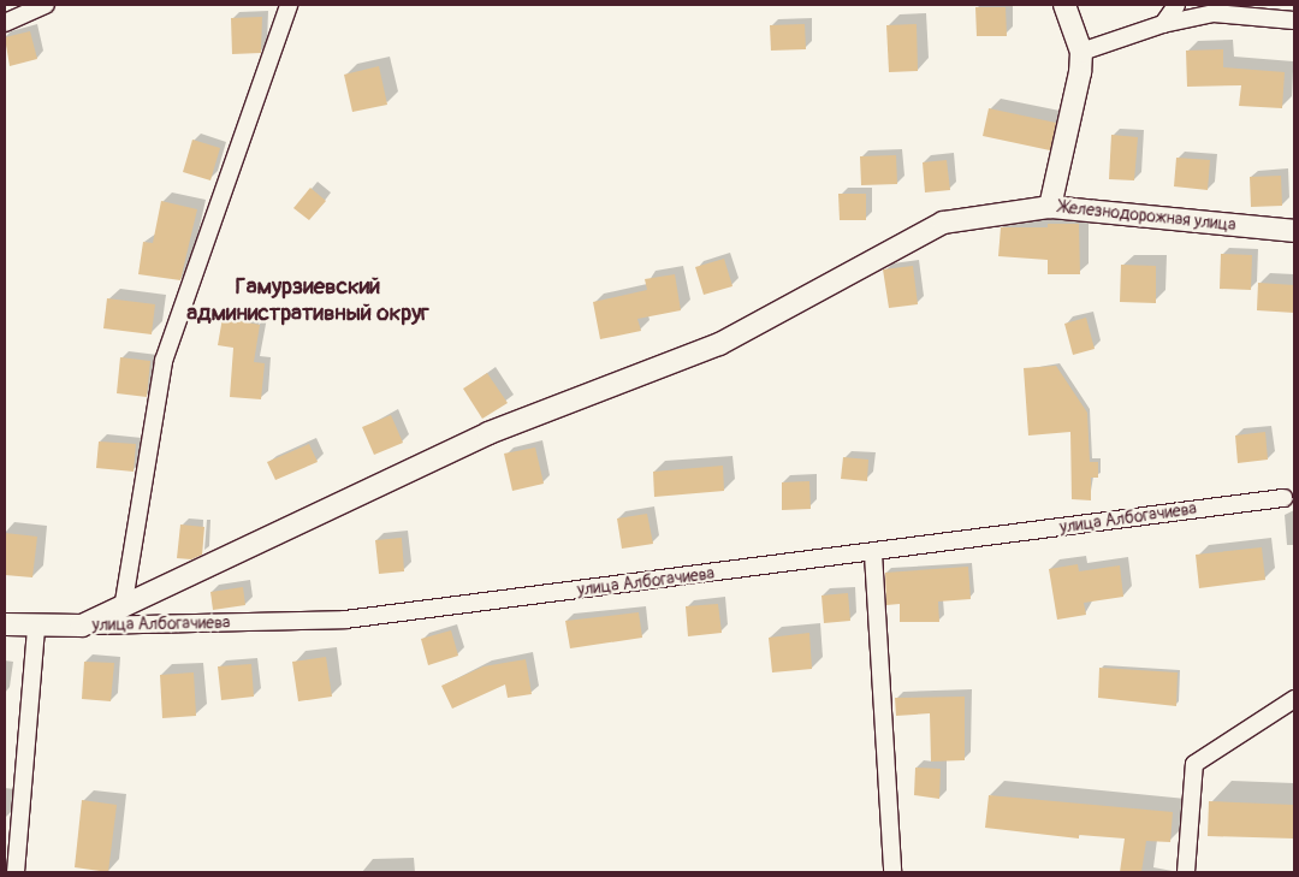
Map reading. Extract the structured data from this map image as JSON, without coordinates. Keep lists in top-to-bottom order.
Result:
{
  "streets": {
    "street": ["Железнодорожная улица", "улица Албогачиева"]
  },
  "districts": ["Гамурзиевский административный округ"]
}
